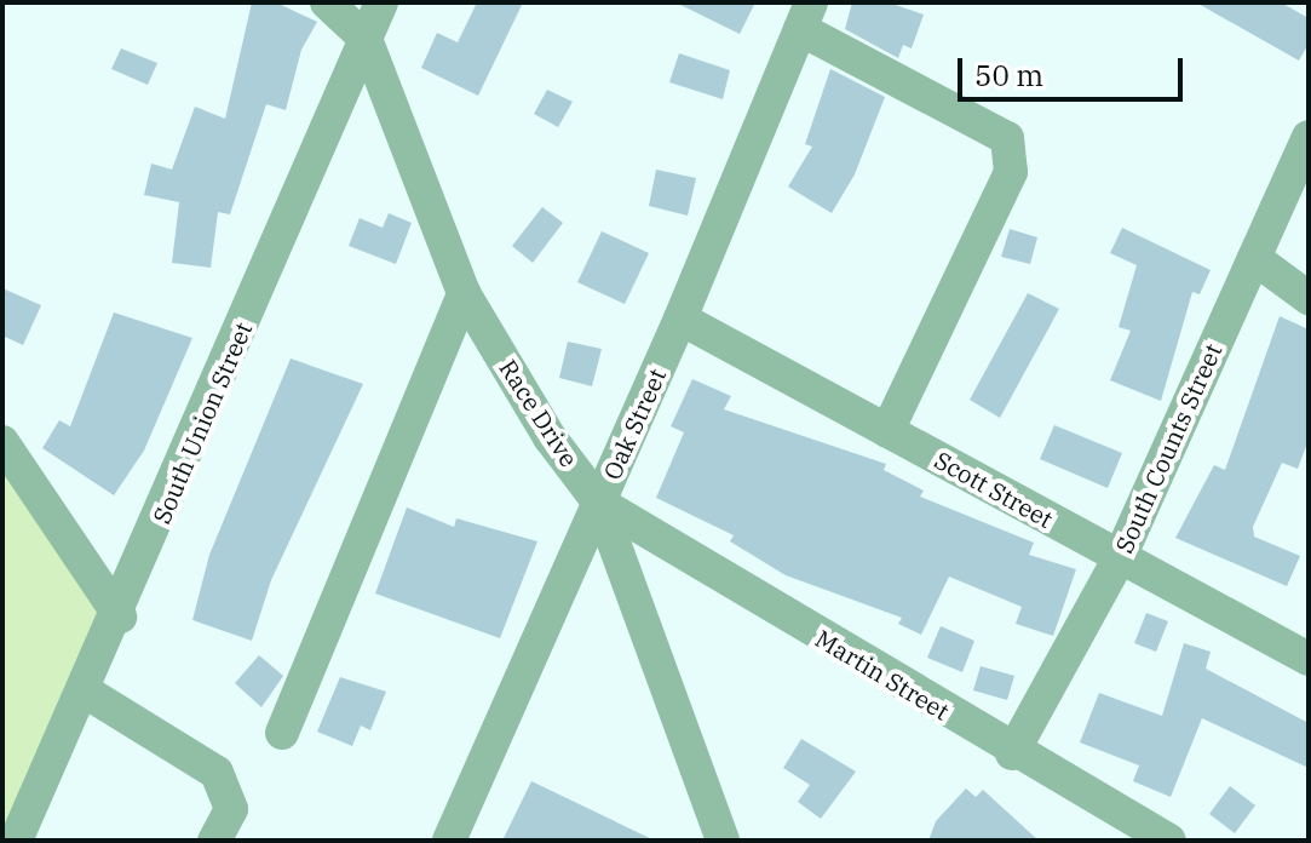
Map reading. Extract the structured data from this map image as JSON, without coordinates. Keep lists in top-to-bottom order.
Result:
{
  "streets": {
    "street": [
      "Race Drive",
      "South Union Street",
      "Oak Street",
      "South Counts Street",
      "Scott Street",
      "Martin Street"
    ]
  },
  "crossings": [
    ["Race Drive", "South Union Street"],
    ["Race Drive", "Oak Street"],
    ["Race Drive", "Martin Street"],
    ["Oak Street", "Scott Street"],
    ["Oak Street", "Martin Street"],
    ["South Counts Street", "Scott Street"],
    ["South Counts Street", "Martin Street"]
  ],
  "scale_bar": "50 m"
}
